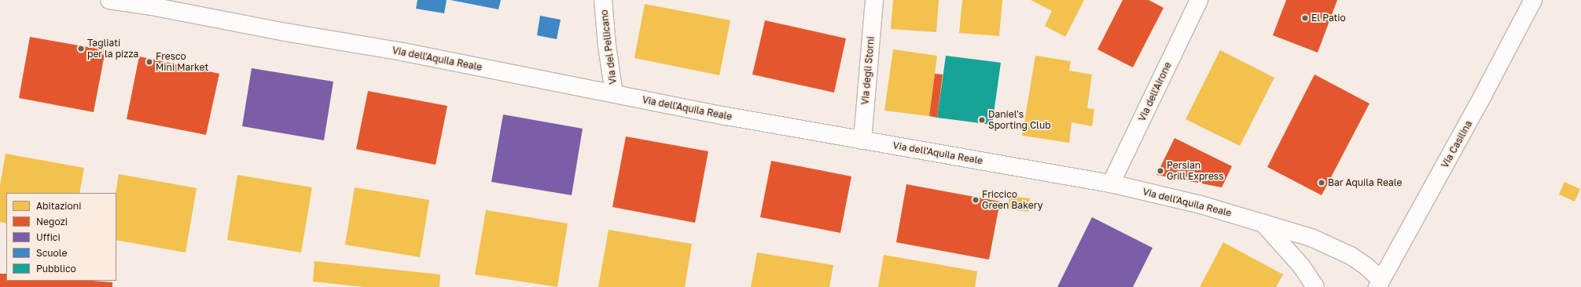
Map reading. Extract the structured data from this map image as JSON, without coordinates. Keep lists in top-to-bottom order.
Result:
{
  "streets": {
    "street": [
      "Via del Pellicano",
      "Via dell'Aquila Reale",
      "Via degli Storni",
      "Via dell'Airone",
      "Via Casilina"
    ]
  },
  "crossings": [
    ["Via del Pellicano", "Via dell'Aquila Reale"],
    ["Via dell'Aquila Reale", "Via degli Storni"],
    ["Via dell'Aquila Reale", "Via dell'Airone"],
    ["Via dell'Aquila Reale", "Via Casilina"]
  ],
  "places": [
    "El Patio",
    "Tagliati per la pizza",
    "Fresco Mini Market",
    "Daniel's Sporting Club",
    "Persian Grill Express",
    "Bar Aquila Reale",
    "Friccico Green Bakery"
  ],
  "legend": [
    "Abitazioni",
    "Negozi",
    "Uffici",
    "Scuole",
    "Pubblico"
  ]
}
